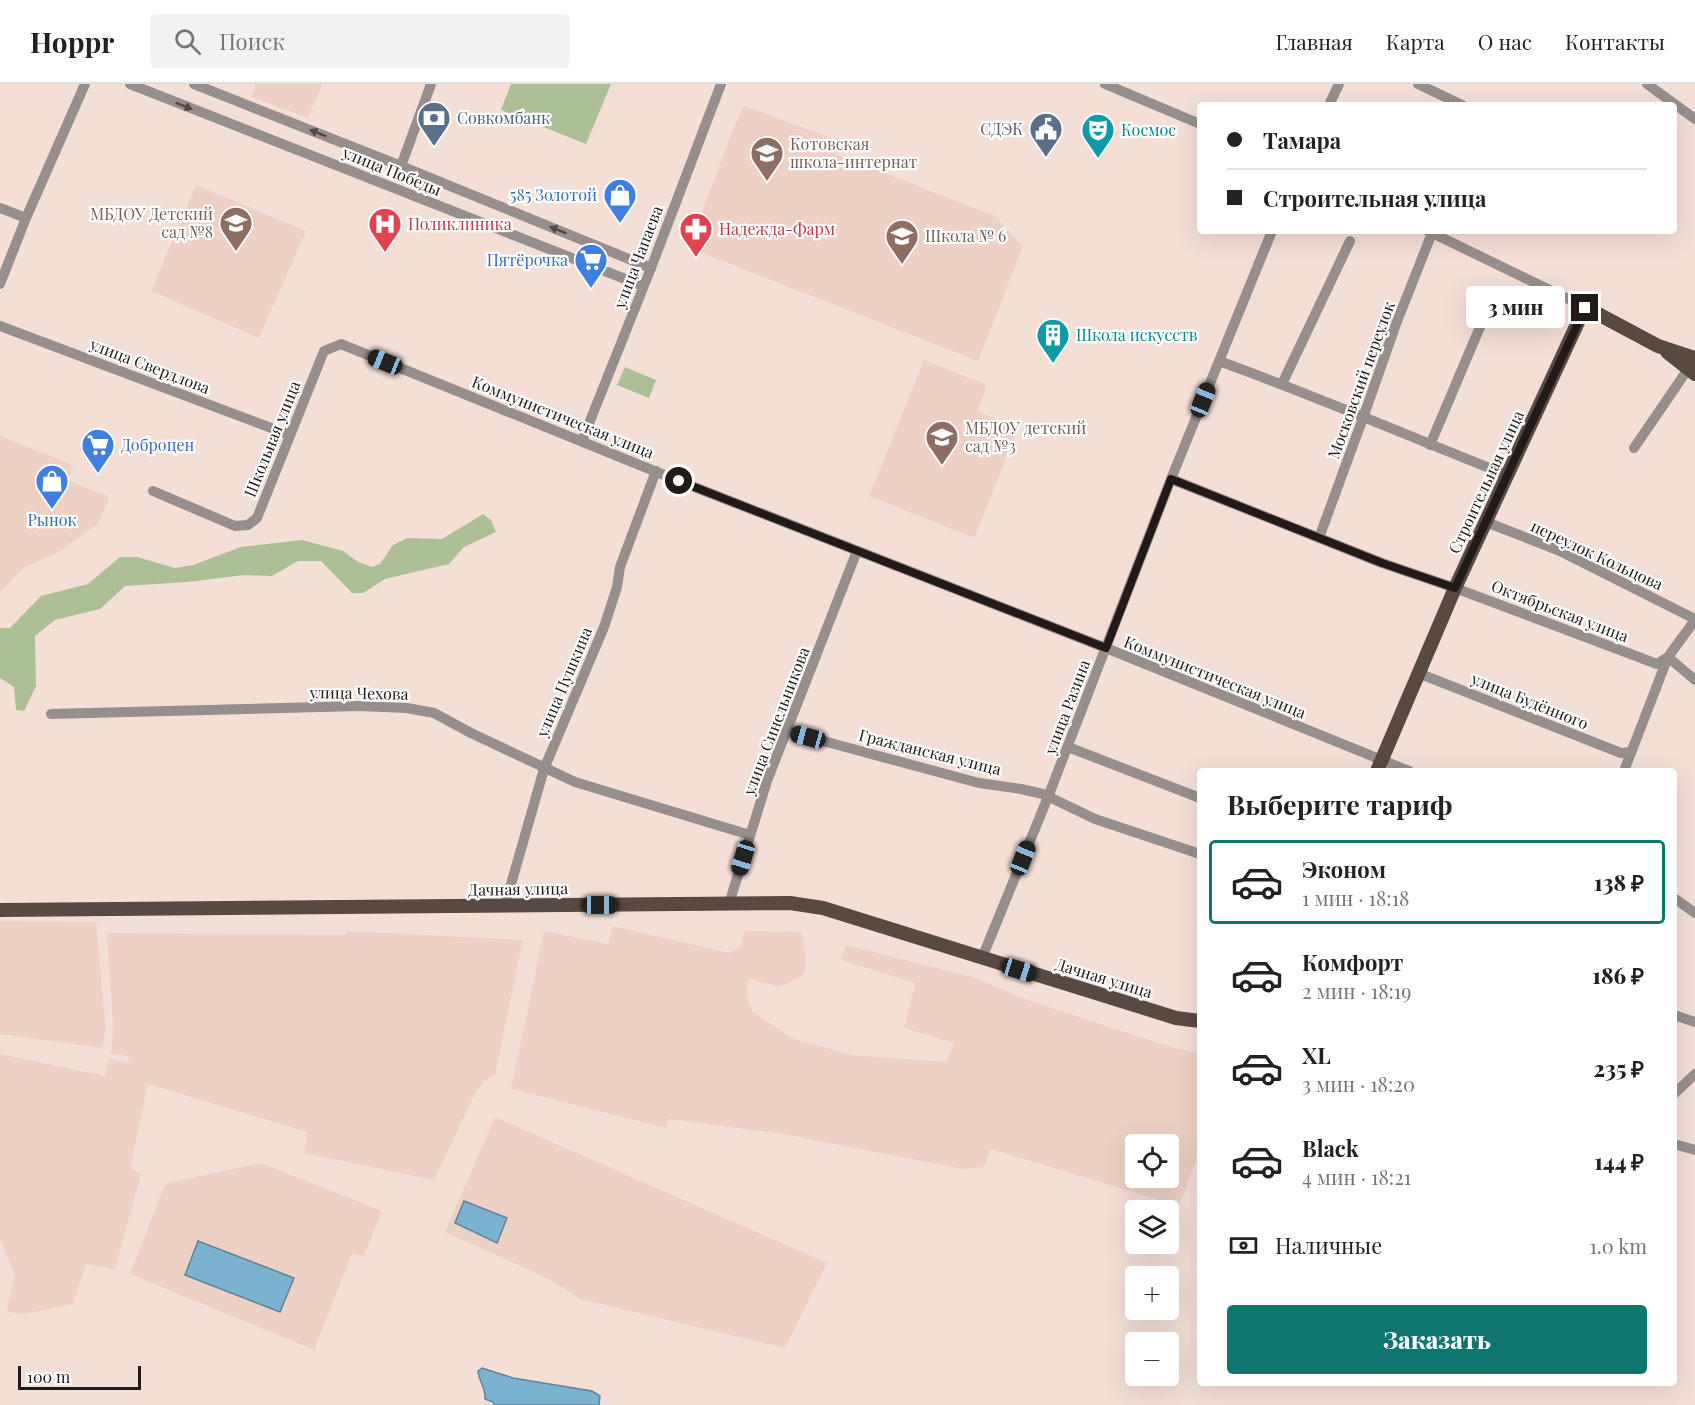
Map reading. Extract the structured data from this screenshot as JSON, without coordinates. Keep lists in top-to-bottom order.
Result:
{
  "streets": {
    "main road": ["Строительная улица", "Дачная улица"],
    "street": [
      "улица Победы",
      "улица Чапаева",
      "улица Свердлова",
      "Московский переулок",
      "Коммунистическая улица",
      "Школьная улица",
      "переулок Кольцова",
      "Октябрьская улица",
      "улица Пушкина",
      "улица Чехова",
      "улица Будённого",
      "улица Разина",
      "улица Синельникова",
      "Гражданская улица"
    ]
  },
  "crossings": [
    ["улица Победы", "улица Чапаева"],
    ["улица Чапаева", "Коммунистическая улица"],
    ["улица Свердлова", "Школьная улица"],
    ["Московский переулок", "Октябрьская улица"],
    ["Коммунистическая улица", "Школьная улица"],
    ["Коммунистическая улица", "Строительная улица"],
    ["Коммунистическая улица", "улица Пушкина"],
    ["Коммунистическая улица", "улица Разина"],
    ["Коммунистическая улица", "улица Синельникова"],
    ["Строительная улица", "переулок Кольцова"],
    ["Строительная улица", "Октябрьская улица"],
    ["Строительная улица", "улица Будённого"],
    ["Октябрьская улица", "улица Разина"],
    ["улица Пушкина", "улица Чехова"],
    ["улица Пушкина", "Дачная улица"],
    ["улица Чехова", "улица Синельникова"],
    ["улица Разина", "Гражданская улица"],
    ["улица Разина", "Дачная улица"],
    ["улица Синельникова", "Гражданская улица"],
    ["улица Синельникова", "Дачная улица"]
  ],
  "places": {
    "bank": ["Совкомбанк"],
    "public building": ["СДЭК"],
    "theatre": ["Космос"],
    "school or university": [
      "Котовская школа-интернат",
      "МБДОУ Детский сад №8",
      "Школа № 6",
      "МБДОУ детский сад №3"
    ],
    "shop": ["585 Золотой", "Рынок"],
    "hospital": ["Поликлиника"],
    "pharmacy": ["Надежда-Фарм"],
    "supermarket": ["Пятёрочка", "Доброцен"],
    "building": ["Школа искусств"]
  },
  "scale_bar": "100 m",
  "page": {
    "header": "Hoppr",
    "search": "Поиск",
    "nav": [
      "Главная",
      "Карта",
      "О нас",
      "Контакты"
    ],
    "banner": ["Тамара", "Строительная улица"],
    "bubble": "3 мин",
    "heading": "Выберите тариф",
    "list": [
      {
        "name": "Эконом",
        "note": "1 мин · 18:18",
        "value": "138 ₽"
      },
      {
        "name": "Комфорт",
        "note": "2 мин · 18:19",
        "value": "186 ₽"
      },
      {
        "name": "XL",
        "note": "3 мин · 18:20",
        "value": "235 ₽"
      },
      {
        "name": "Black",
        "note": "4 мин · 18:21",
        "value": "144 ₽"
      }
    ],
    "map_buttons": ["+", "−"],
    "pay": ["Наличные", "1.0 km"],
    "buttons": "Заказать",
    "scale": "100 m"
  }
}
